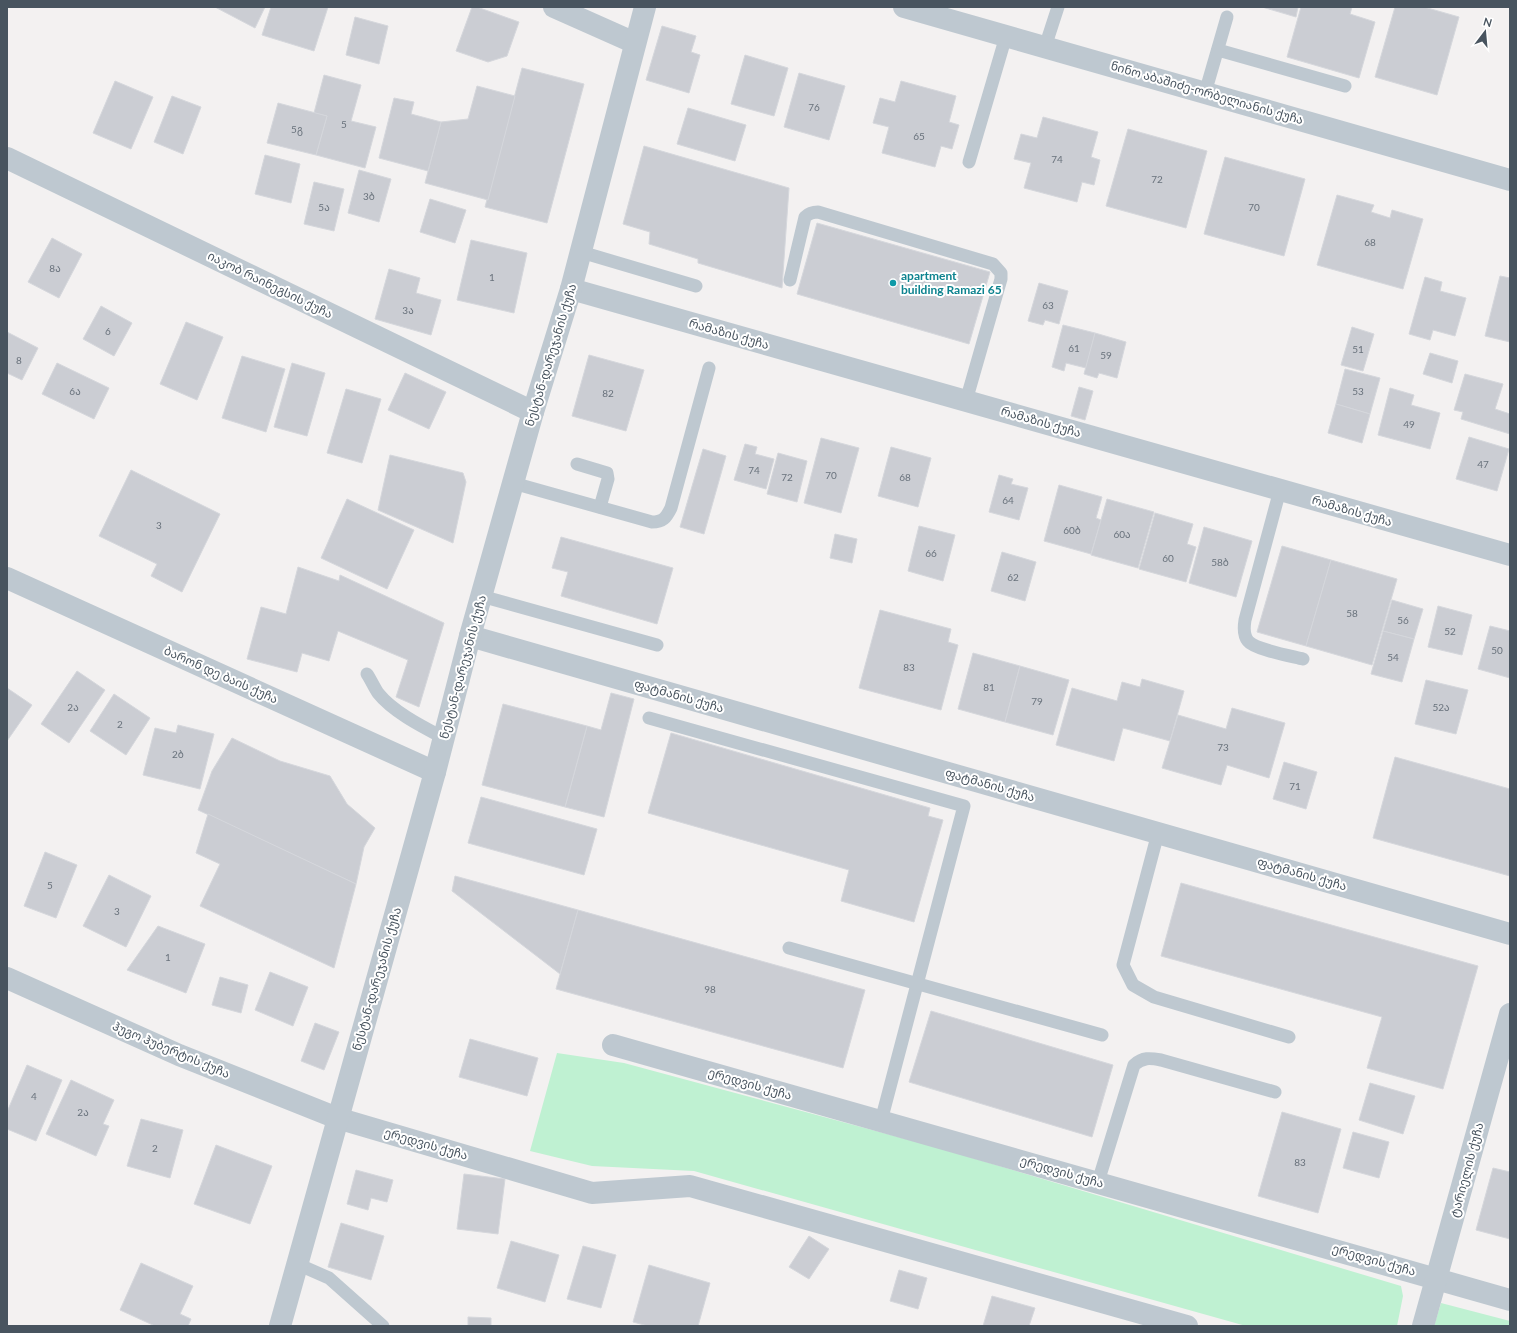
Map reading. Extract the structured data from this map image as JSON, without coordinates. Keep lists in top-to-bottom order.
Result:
{
  "streets": {
    "street": [
      "ნინო აბაშიძე-ორბელიანის ქუჩა",
      "იაკობ რაინეგსის ქუჩა",
      "რამაზის ქუჩა",
      "ნესტან-დარეჯანის ქუჩა",
      "ბარონ დე ბაის ქუჩა",
      "ფატმანის ქუჩა",
      "ჰუგო ჰუბერტის ქუჩა",
      "ერედვის ქუჩა",
      "ტარიელის ქუჩა"
    ]
  },
  "crossings": [
    ["იაკობ რაინეგსის ქუჩა", "ნესტან-დარეჯანის ქუჩა"],
    ["რამაზის ქუჩა", "ნესტან-დარეჯანის ქუჩა"],
    ["ნესტან-დარეჯანის ქუჩა", "ბარონ დე ბაის ქუჩა"],
    ["ნესტან-დარეჯანის ქუჩა", "ფატმანის ქუჩა"],
    ["ნესტან-დარეჯანის ქუჩა", "ჰუგო ჰუბერტის ქუჩა"],
    ["ნესტან-დარეჯანის ქუჩა", "ერედვის ქუჩა"],
    ["ჰუგო ჰუბერტის ქუჩა", "ერედვის ქუჩა"],
    ["ერედვის ქუჩა", "ტარიელის ქუჩა"]
  ],
  "places": ["apartment building Ramazi 65"],
  "house_numbers": [
    "76",
    "5",
    "5გ",
    "65",
    "74",
    "72",
    "3ბ",
    "5ა",
    "70",
    "68",
    "8ა",
    "1",
    "63",
    "3ა",
    "6",
    "61",
    "51",
    "59",
    "8",
    "6ა",
    "53",
    "82",
    "49",
    "47",
    "74",
    "70",
    "72",
    "68",
    "64",
    "3",
    "60ბ",
    "60ა",
    "66",
    "60",
    "58ბ",
    "62",
    "58",
    "56",
    "52",
    "50",
    "54",
    "83",
    "81",
    "79",
    "2ა",
    "52ა",
    "2",
    "73",
    "2ბ",
    "71",
    "5",
    "3",
    "1",
    "98",
    "4",
    "2ა",
    "2",
    "83"
  ],
  "north": "top"
}
